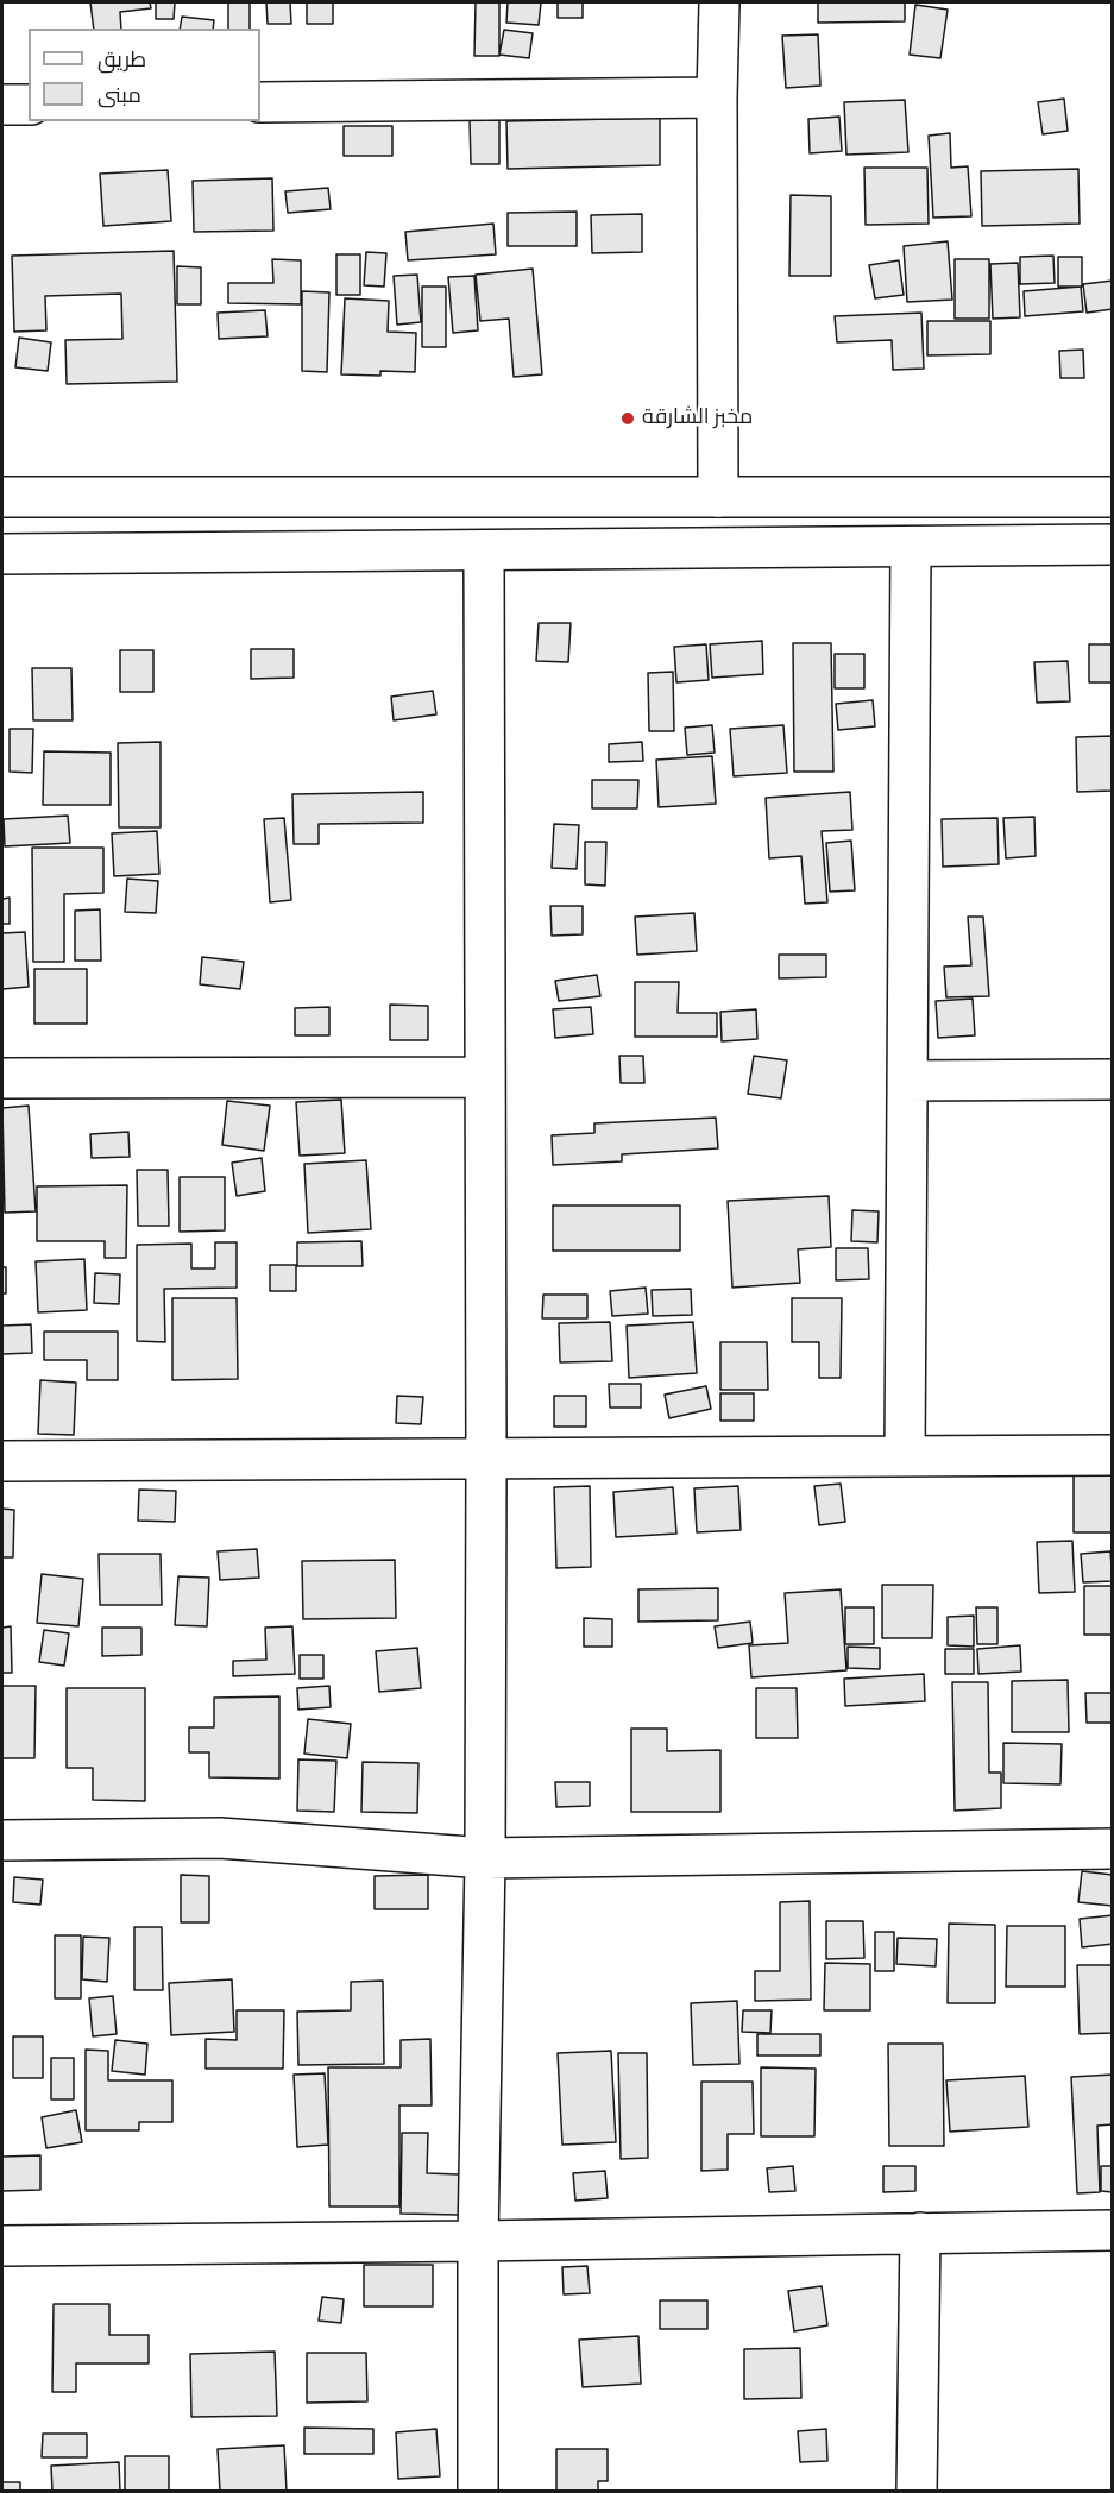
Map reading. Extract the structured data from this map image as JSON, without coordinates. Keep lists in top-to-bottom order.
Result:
{
  "places": ["مخبز الشارقة"],
  "legend": ["طريق", "مبنى"]
}
